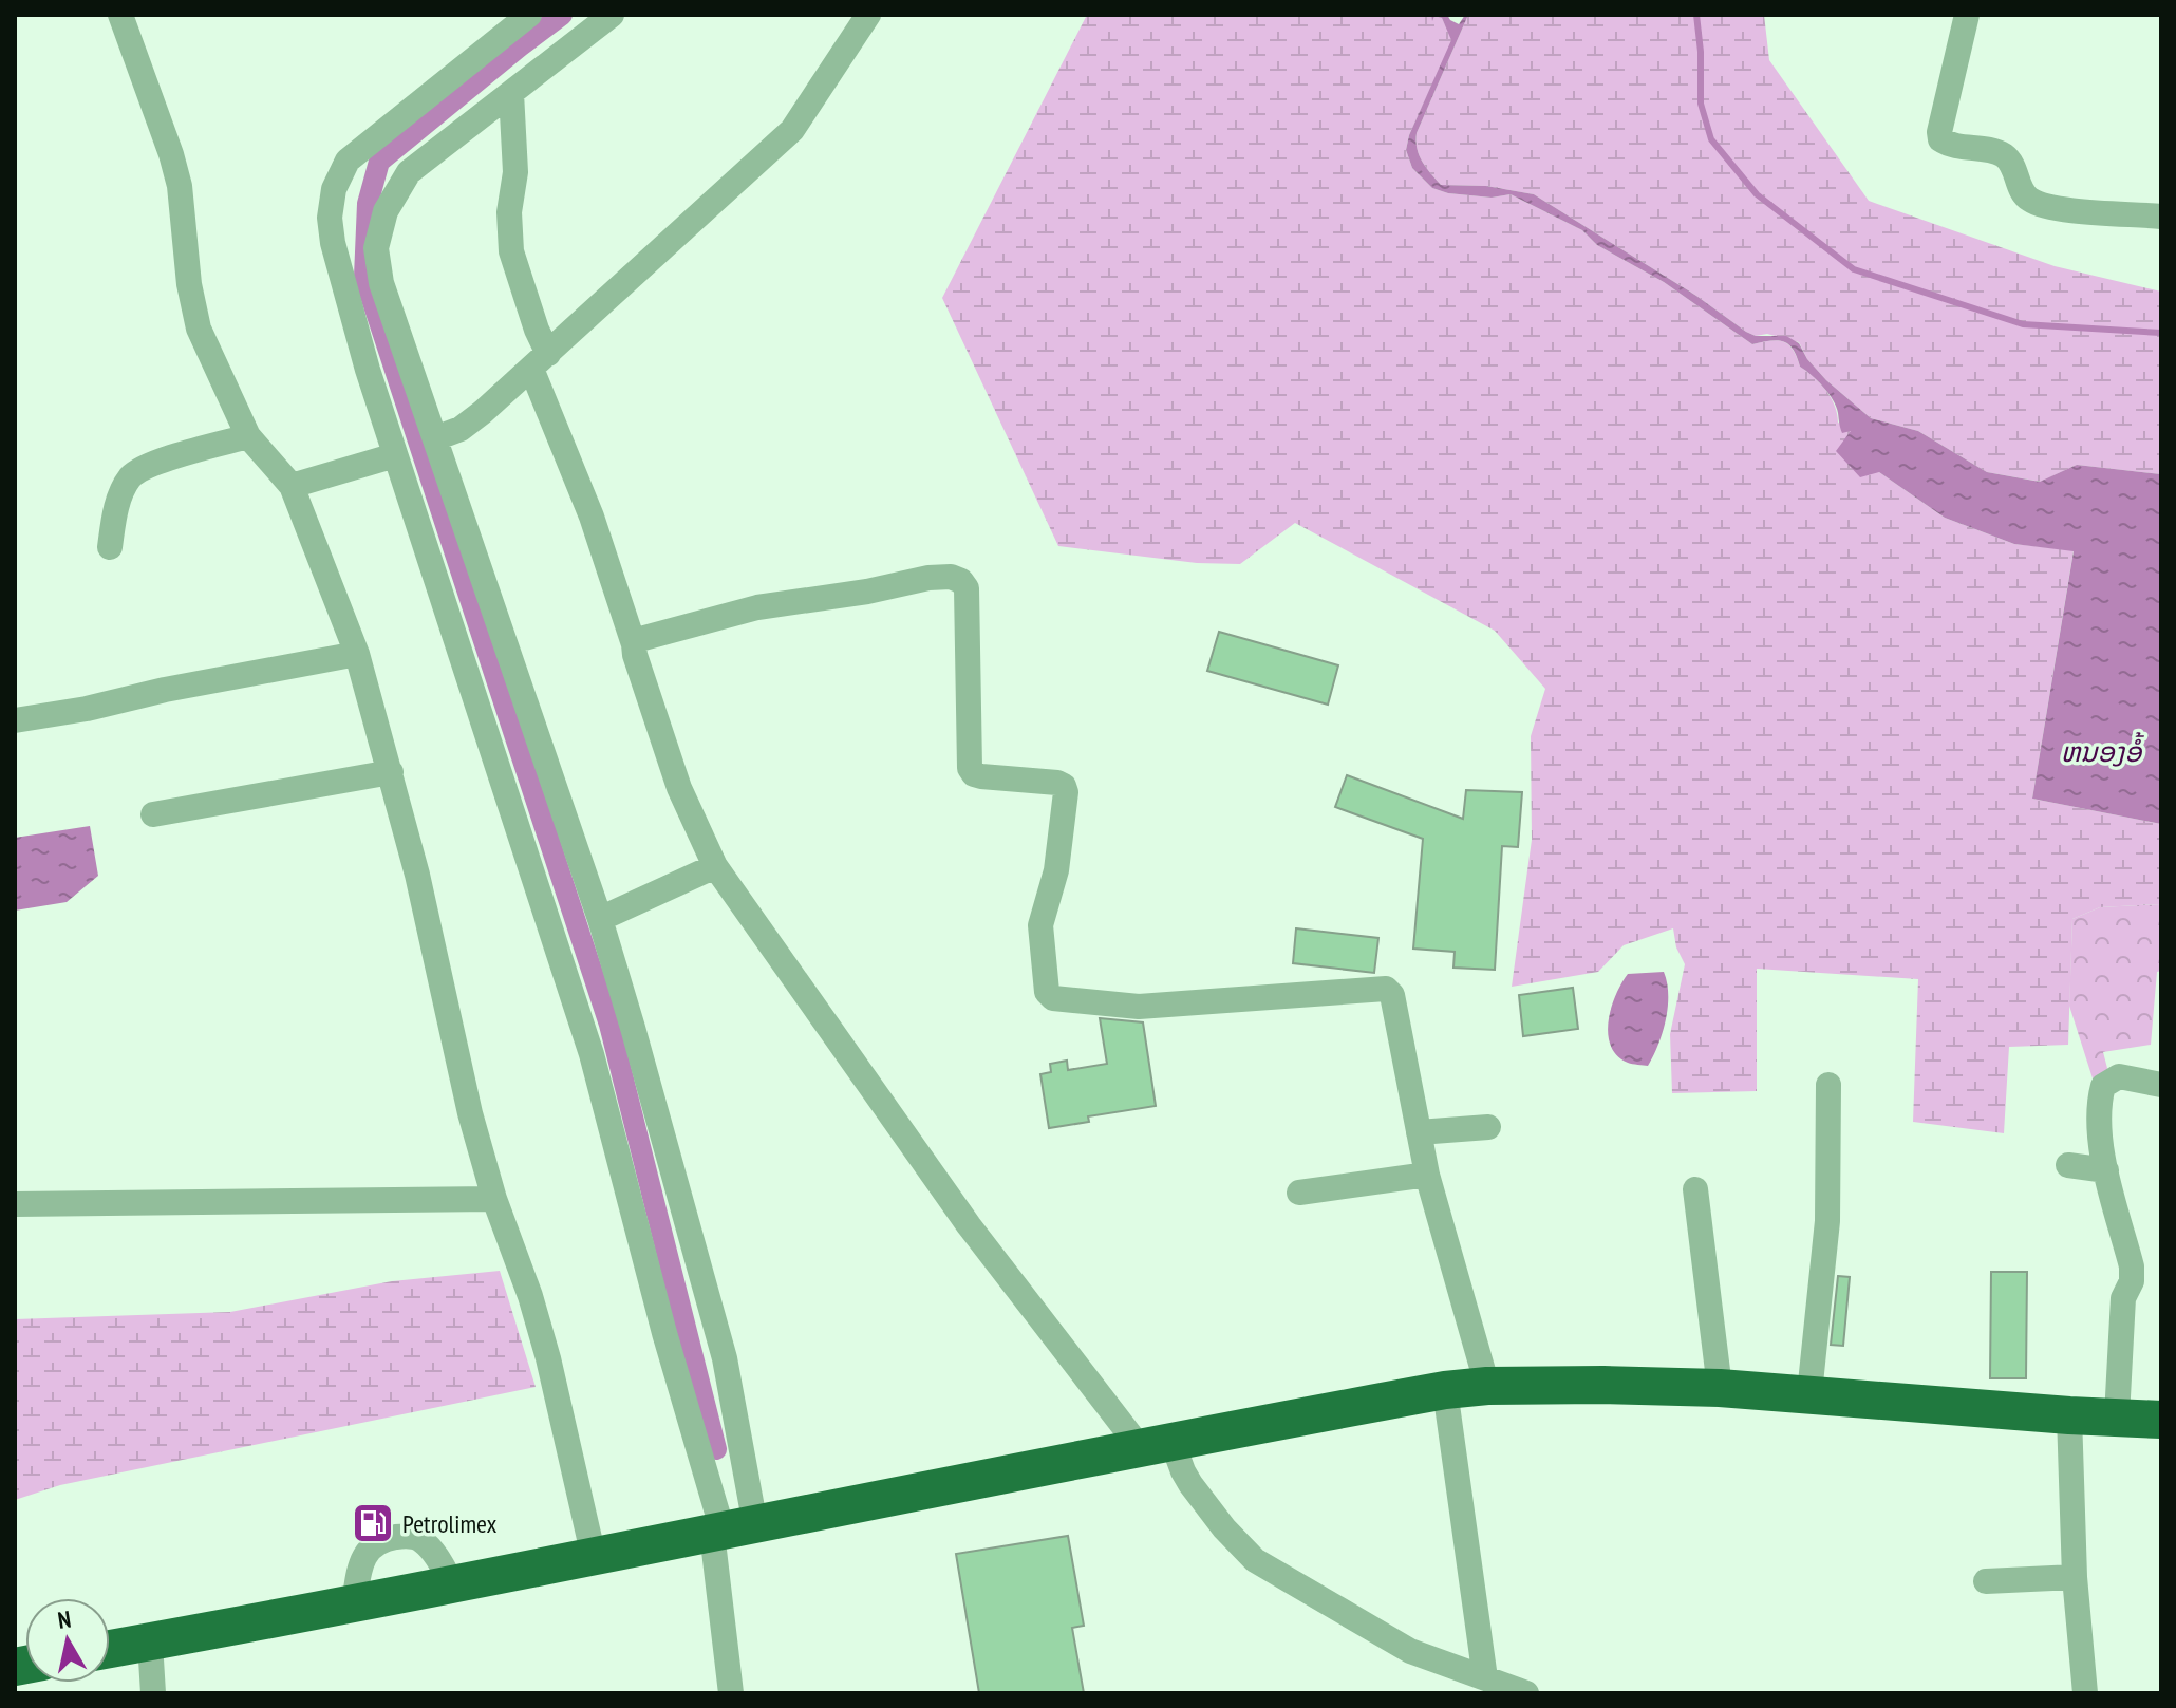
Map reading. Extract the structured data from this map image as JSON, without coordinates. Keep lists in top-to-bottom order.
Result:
{
  "water": ["ຫນອງອໍ້"],
  "places": {
    "fuel station": ["Petrolimex"]
  },
  "north": "top"
}
